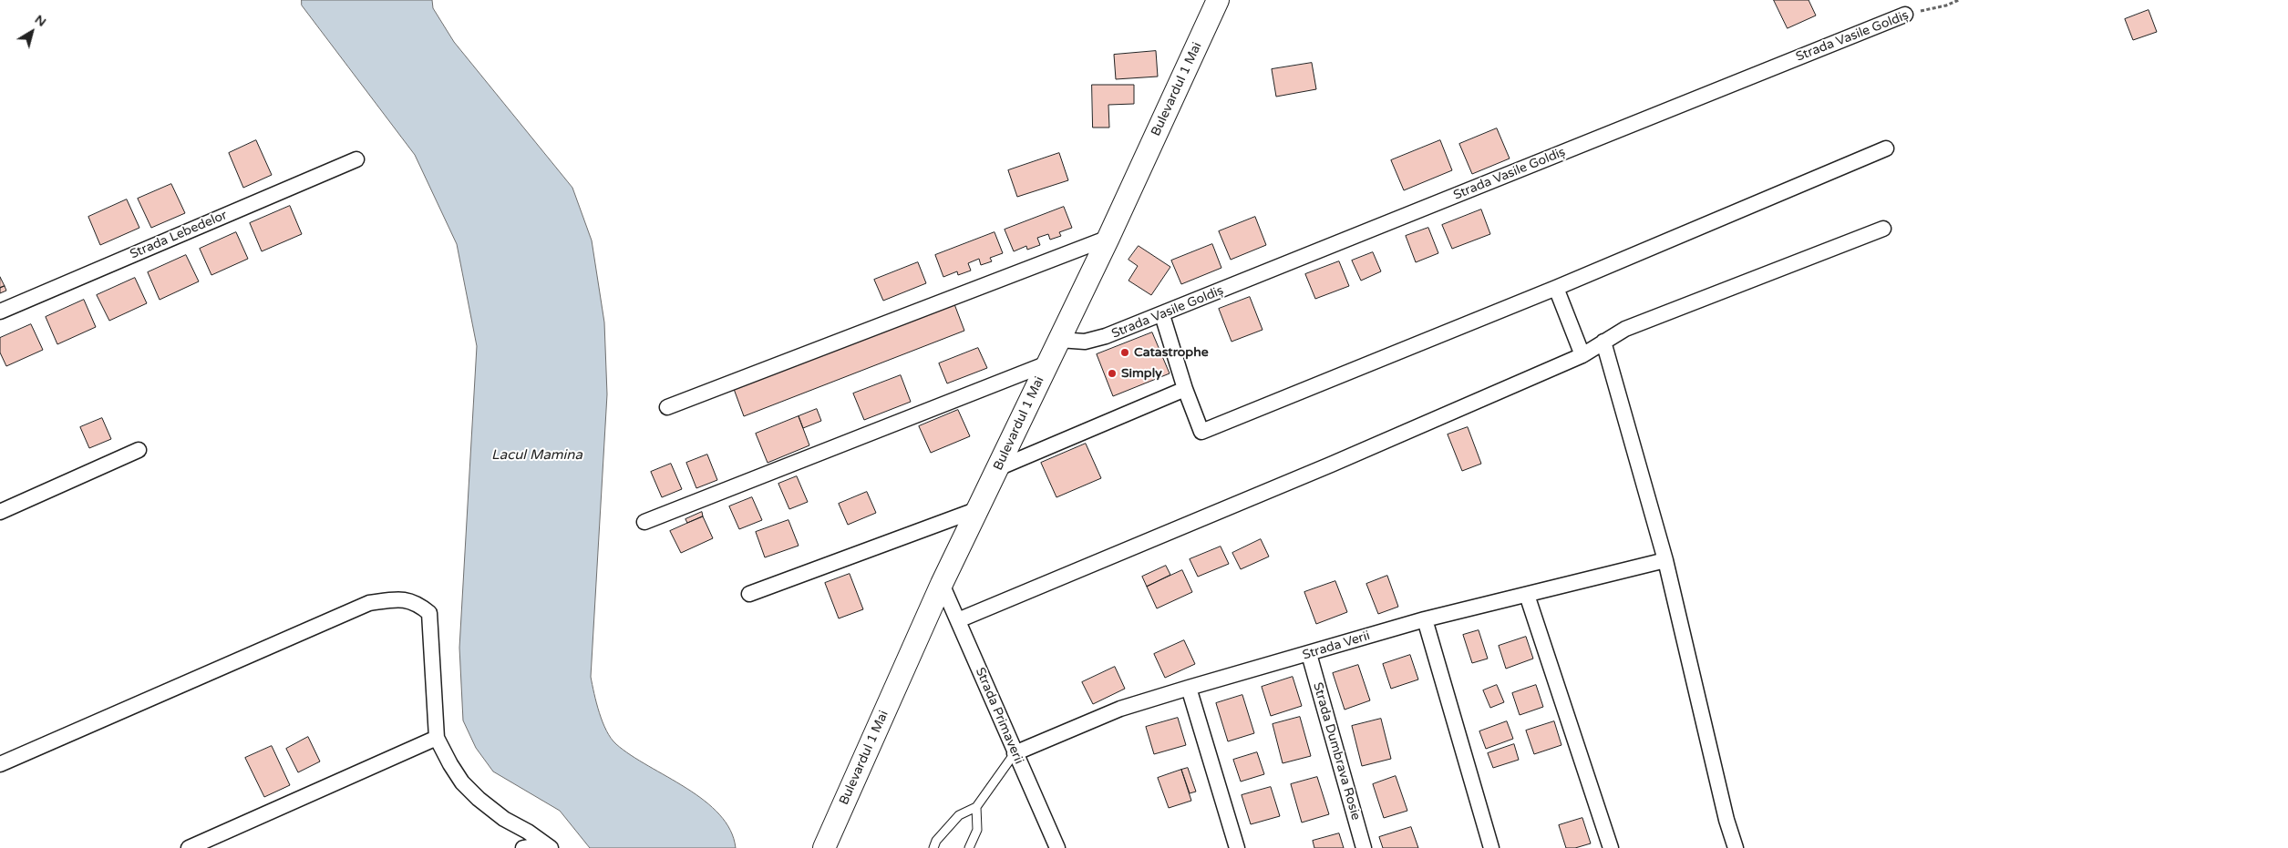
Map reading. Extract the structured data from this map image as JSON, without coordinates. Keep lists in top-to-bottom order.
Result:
{
  "streets": {
    "main road": ["Bulevardul 1 Mai"],
    "street": [
      "Strada Vasile Goldiș",
      "Strada Lebedelor",
      "Strada Verii",
      "Strada Primaverii",
      "Strada Dumbrava Rosie"
    ]
  },
  "crossings": [
    ["Strada Vasile Goldiș", "Bulevardul 1 Mai"],
    ["Bulevardul 1 Mai", "Strada Primaverii"],
    ["Strada Verii", "Strada Primaverii"],
    ["Strada Verii", "Strada Dumbrava Rosie"]
  ],
  "water": ["Lacul Mamina"],
  "places": ["Catastrophe", "Simply"],
  "north": "top right"
}
